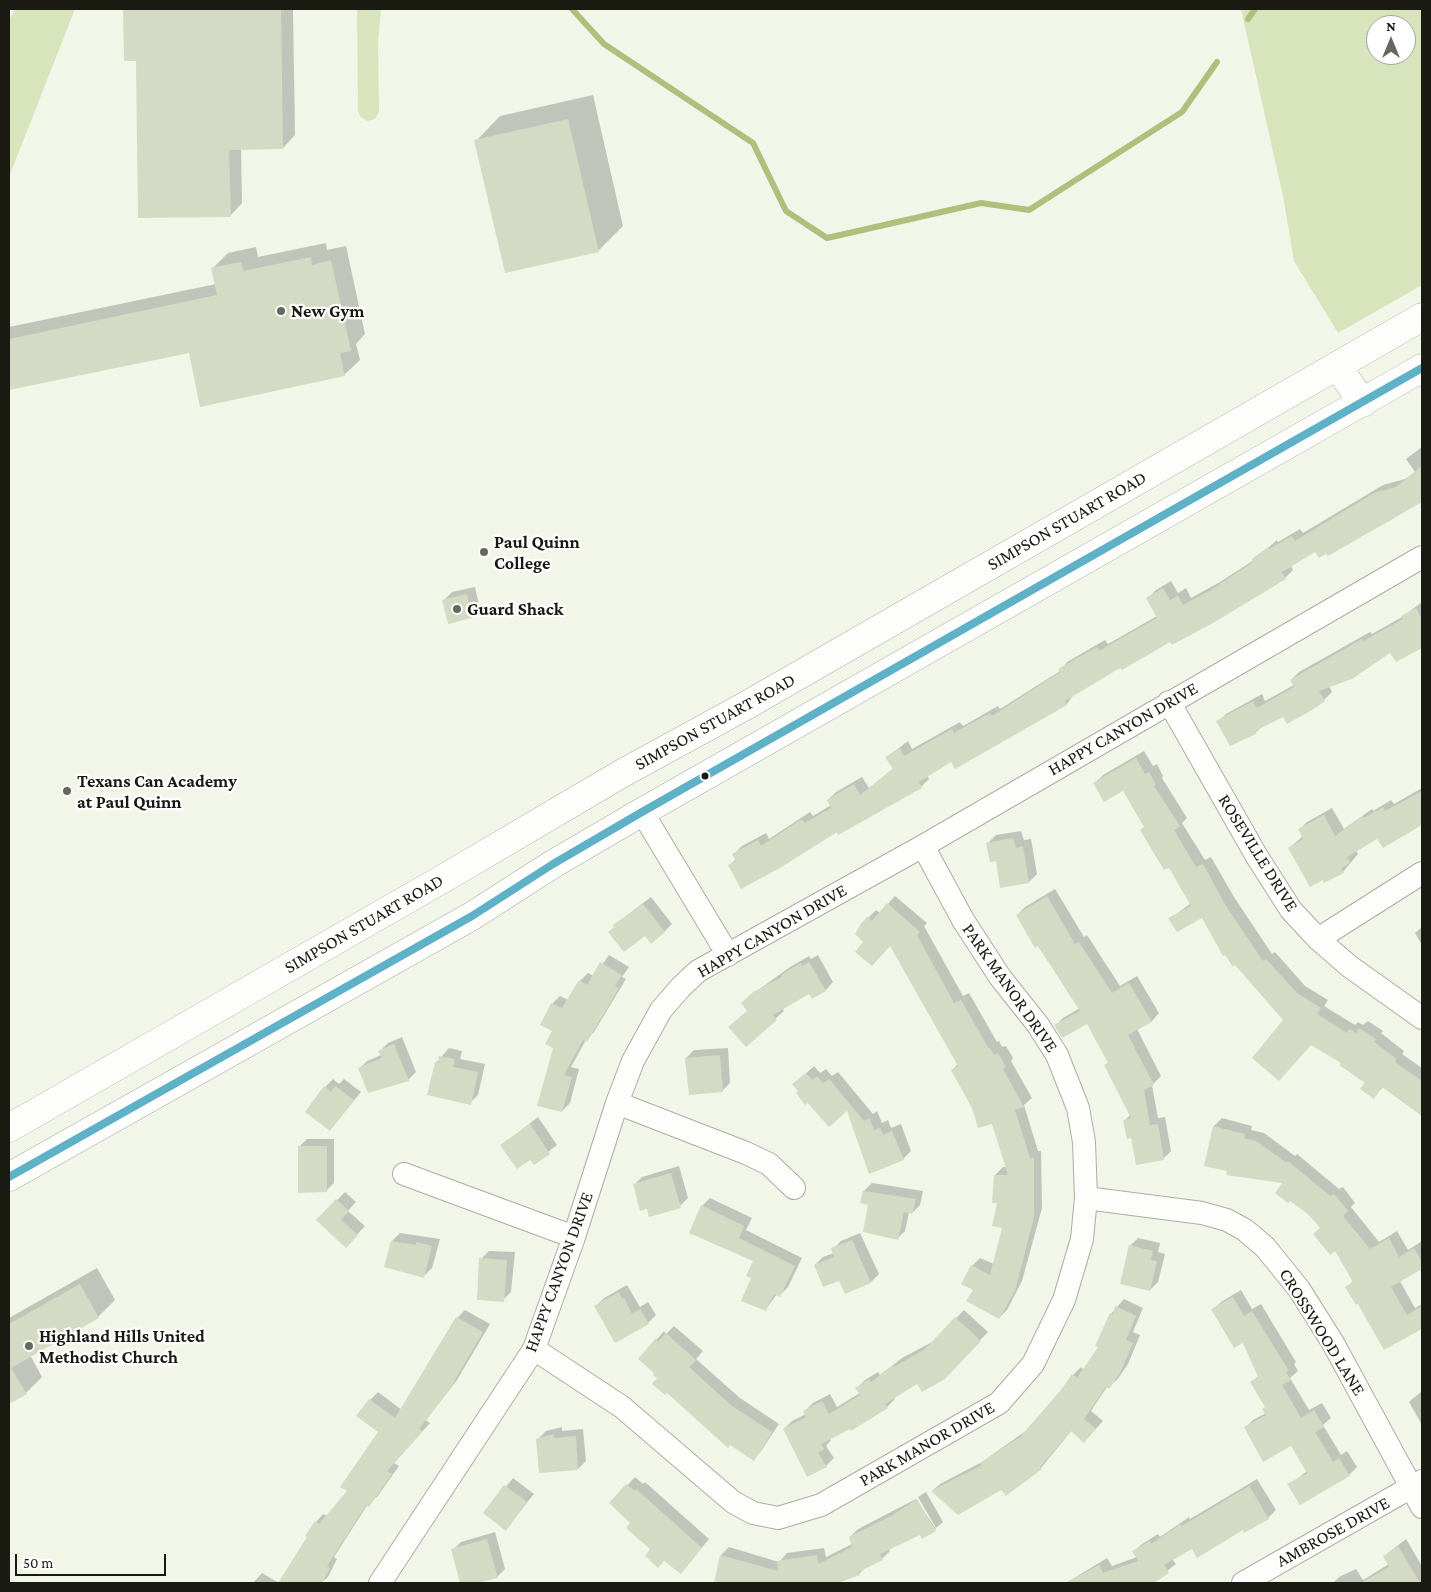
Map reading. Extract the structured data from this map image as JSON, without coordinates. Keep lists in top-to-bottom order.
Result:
{
  "streets": {
    "main road": ["SIMPSON STUART ROAD"],
    "street": [
      "HAPPY CANYON DRIVE",
      "ROSEVILLE DRIVE",
      "PARK MANOR DRIVE",
      "CROSSWOOD LANE",
      "AMBROSE DRIVE"
    ]
  },
  "crossings": [
    ["HAPPY CANYON DRIVE", "ROSEVILLE DRIVE"],
    ["HAPPY CANYON DRIVE", "PARK MANOR DRIVE"],
    ["PARK MANOR DRIVE", "CROSSWOOD LANE"],
    ["CROSSWOOD LANE", "AMBROSE DRIVE"]
  ],
  "places": [
    "New Gym",
    "Paul Quinn College",
    "Guard Shack",
    "Texans Can Academy at Paul Quinn",
    "Highland Hills United Methodist Church"
  ],
  "scale_bar": "50 m",
  "north": "top"
}
